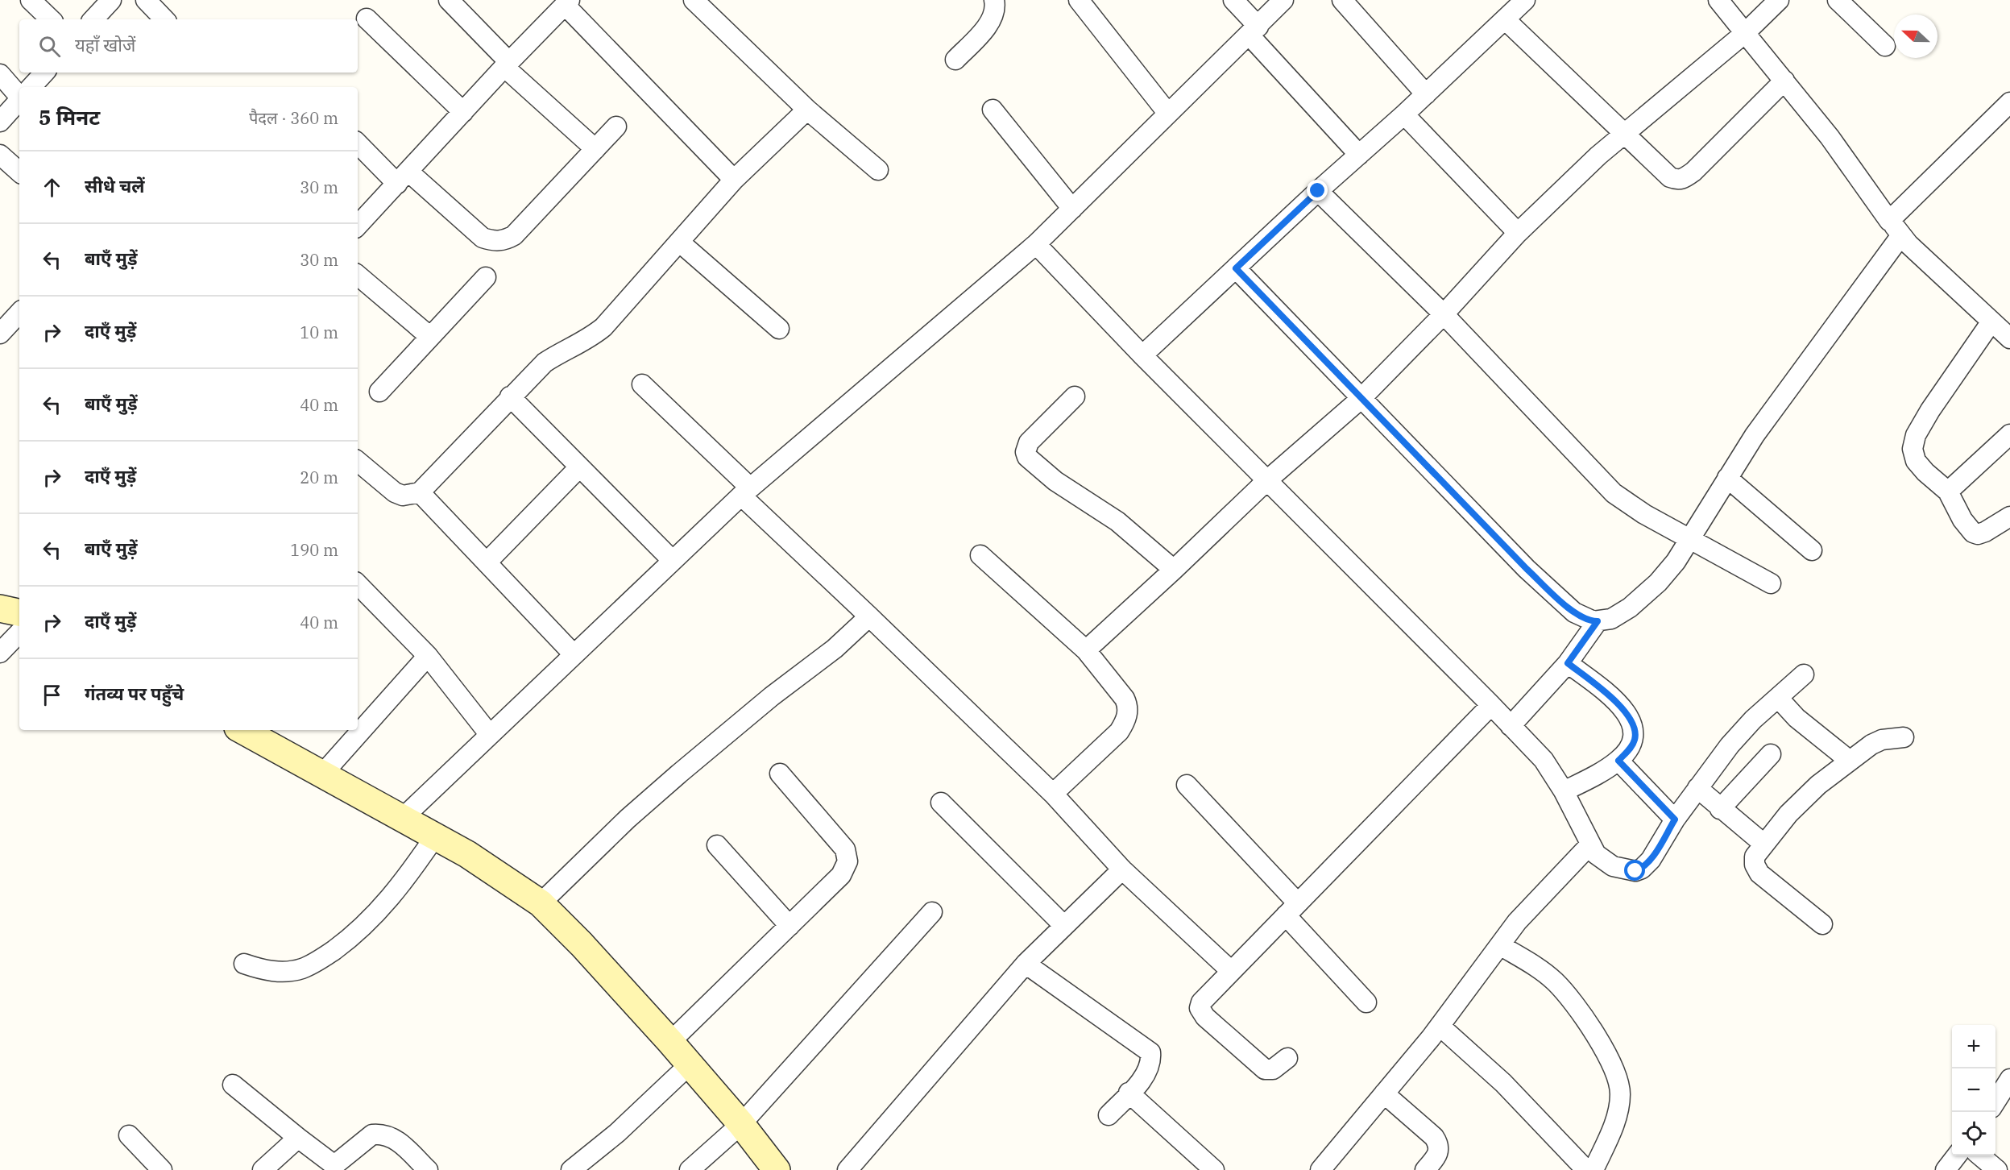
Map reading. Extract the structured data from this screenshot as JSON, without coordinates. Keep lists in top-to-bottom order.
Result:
{
  "north": "left",
  "page": {
    "search": "यहाँ खोजें",
    "heading": ["5 मिनट", "पैदल · 360 m"],
    "list": [
      ["सीधे चलें", "30 m"],
      ["बाएँ मुड़ें", "30 m"],
      ["दाएँ मुड़ें", "10 m"],
      ["बाएँ मुड़ें", "40 m"],
      ["दाएँ मुड़ें", "20 m"],
      ["बाएँ मुड़ें", "190 m"],
      ["दाएँ मुड़ें", "40 m"],
      "गंतव्य पर पहुँचे"
    ],
    "map_buttons": ["+", "−"]
  }
}
